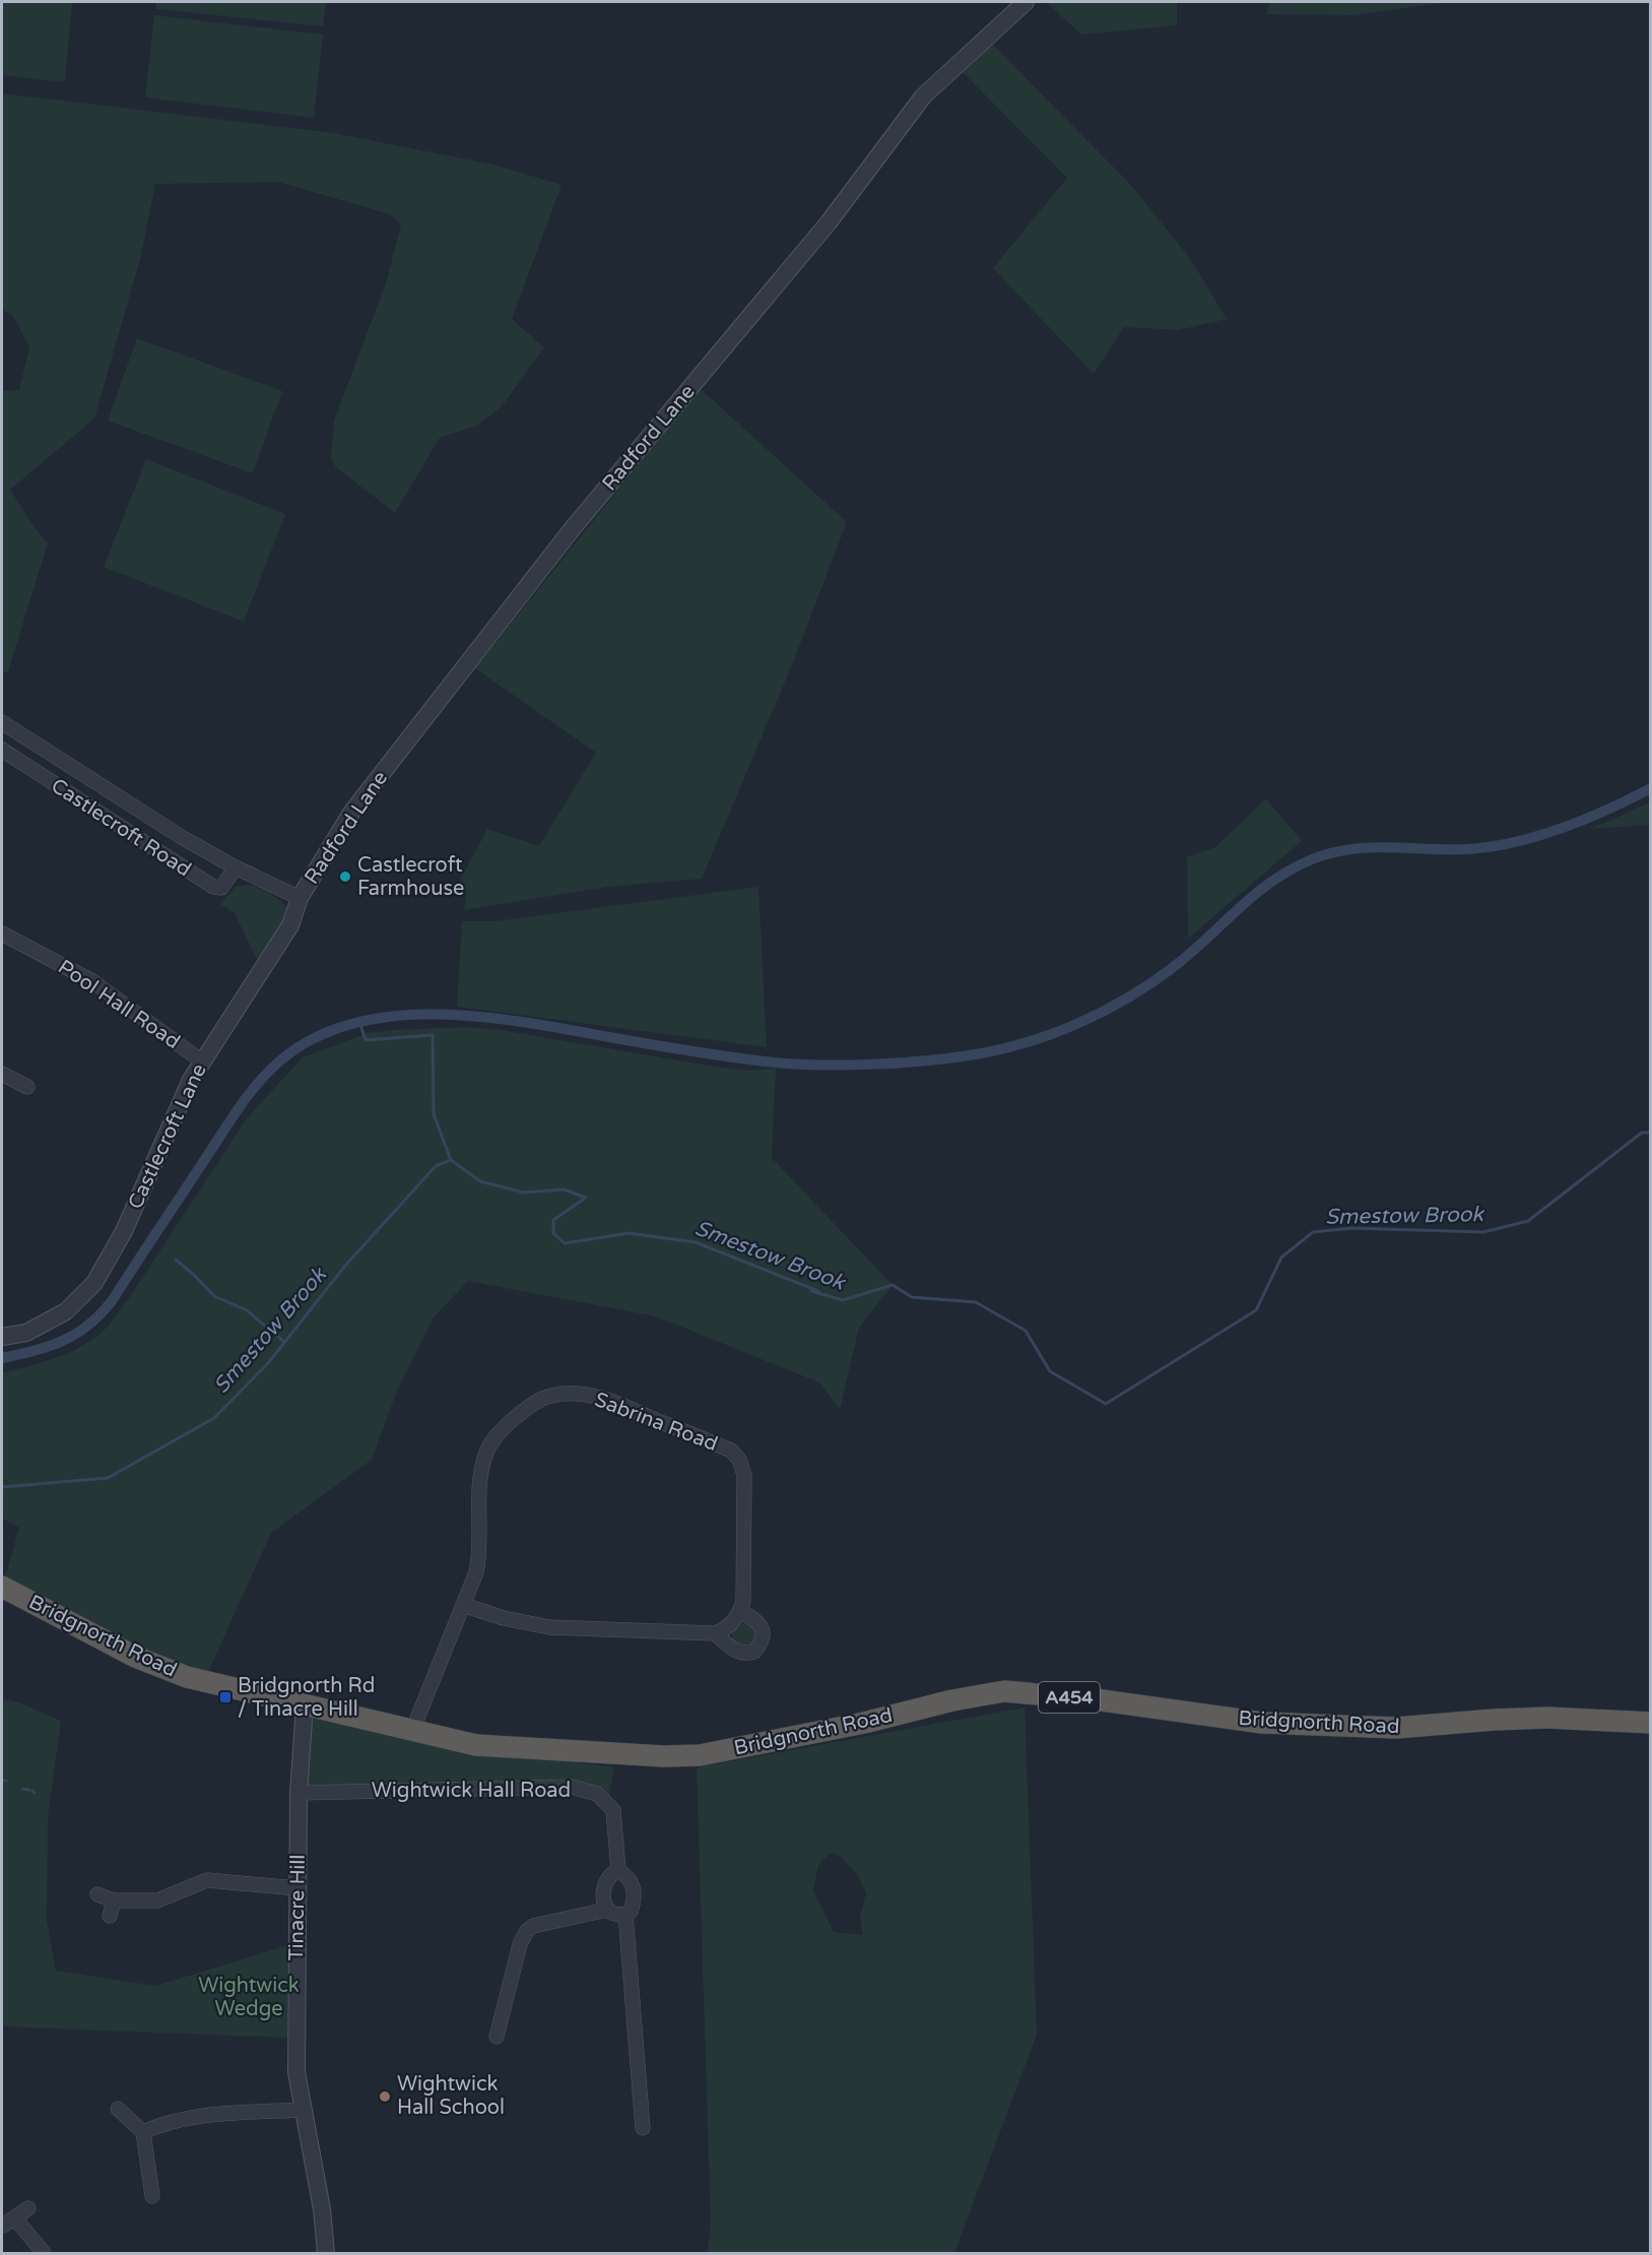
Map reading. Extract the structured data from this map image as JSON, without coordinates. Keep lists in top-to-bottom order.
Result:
{
  "streets": {
    "highway": ["Bridgnorth Road", "A454"],
    "street": [
      "Radford Lane",
      "Castlecroft Road",
      "Pool Hall Road",
      "Castlecroft Lane",
      "Sabrina Road",
      "Wightwick Hall Road",
      "Tinacre Hill"
    ]
  },
  "crossings": [
    ["Radford Lane", "Castlecroft Road"],
    ["Radford Lane", "Castlecroft Lane"],
    ["Castlecroft Road", "Castlecroft Lane"],
    ["Pool Hall Road", "Castlecroft Lane"],
    ["Sabrina Road", "Bridgnorth Road"],
    ["Bridgnorth Road", "Tinacre Hill"],
    ["Wightwick Hall Road", "Tinacre Hill"]
  ],
  "water": ["Smestow Brook"],
  "parks": ["Wightwick Wedge"],
  "places": {
    "other": ["Castlecroft Farmhouse", "Wightwick Hall School"],
    "transit": ["Bridgnorth Rd / Tinacre Hill"]
  }
}
